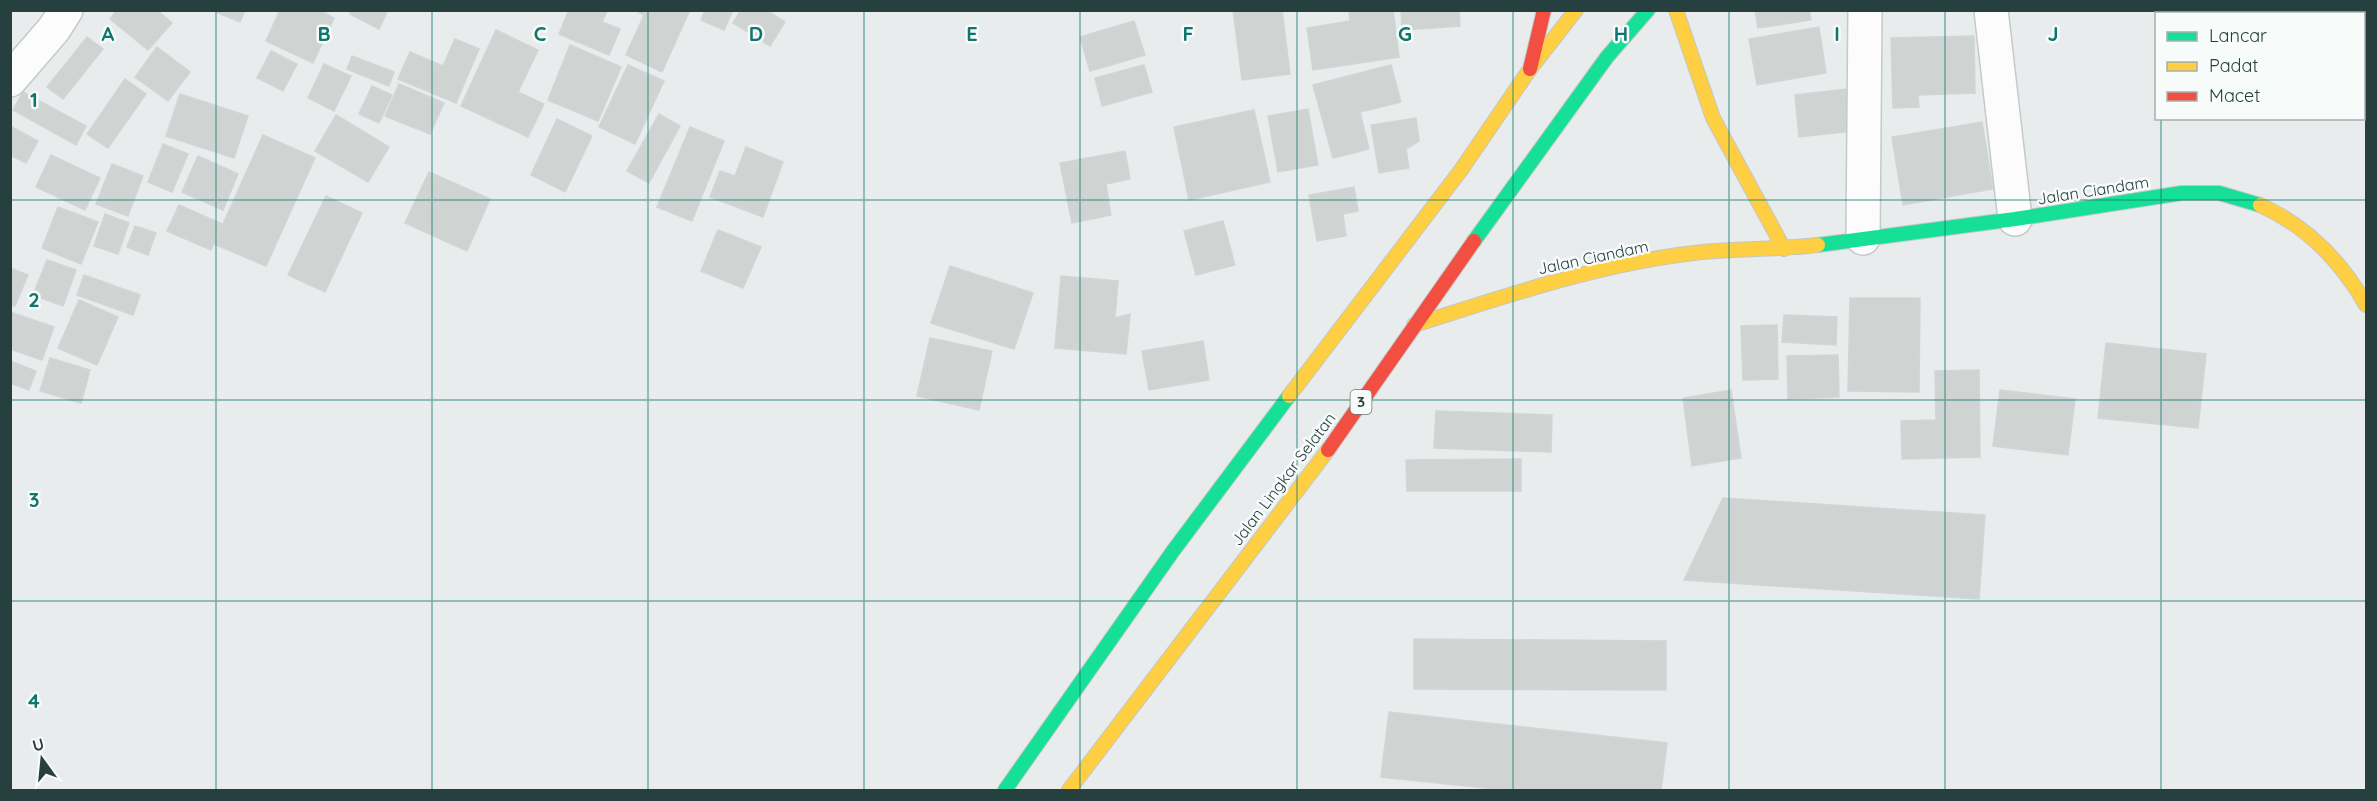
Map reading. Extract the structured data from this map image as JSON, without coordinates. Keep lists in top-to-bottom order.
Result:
{
  "streets": {
    "main road": ["Jalan Ciandam", "3", "Jalan Lingkar Selatan"]
  },
  "crossings": [
    ["Jalan Ciandam", "Jalan Lingkar Selatan"]
  ],
  "legend": ["Lancar", "Padat", "Macet"],
  "north": "top",
  "grid": {
    "columns": [
      "A",
      "B",
      "C",
      "D",
      "E",
      "F",
      "G",
      "H",
      "I",
      "J"
    ],
    "rows": [
      "1",
      "2",
      "3",
      "4"
    ]
  }
}
